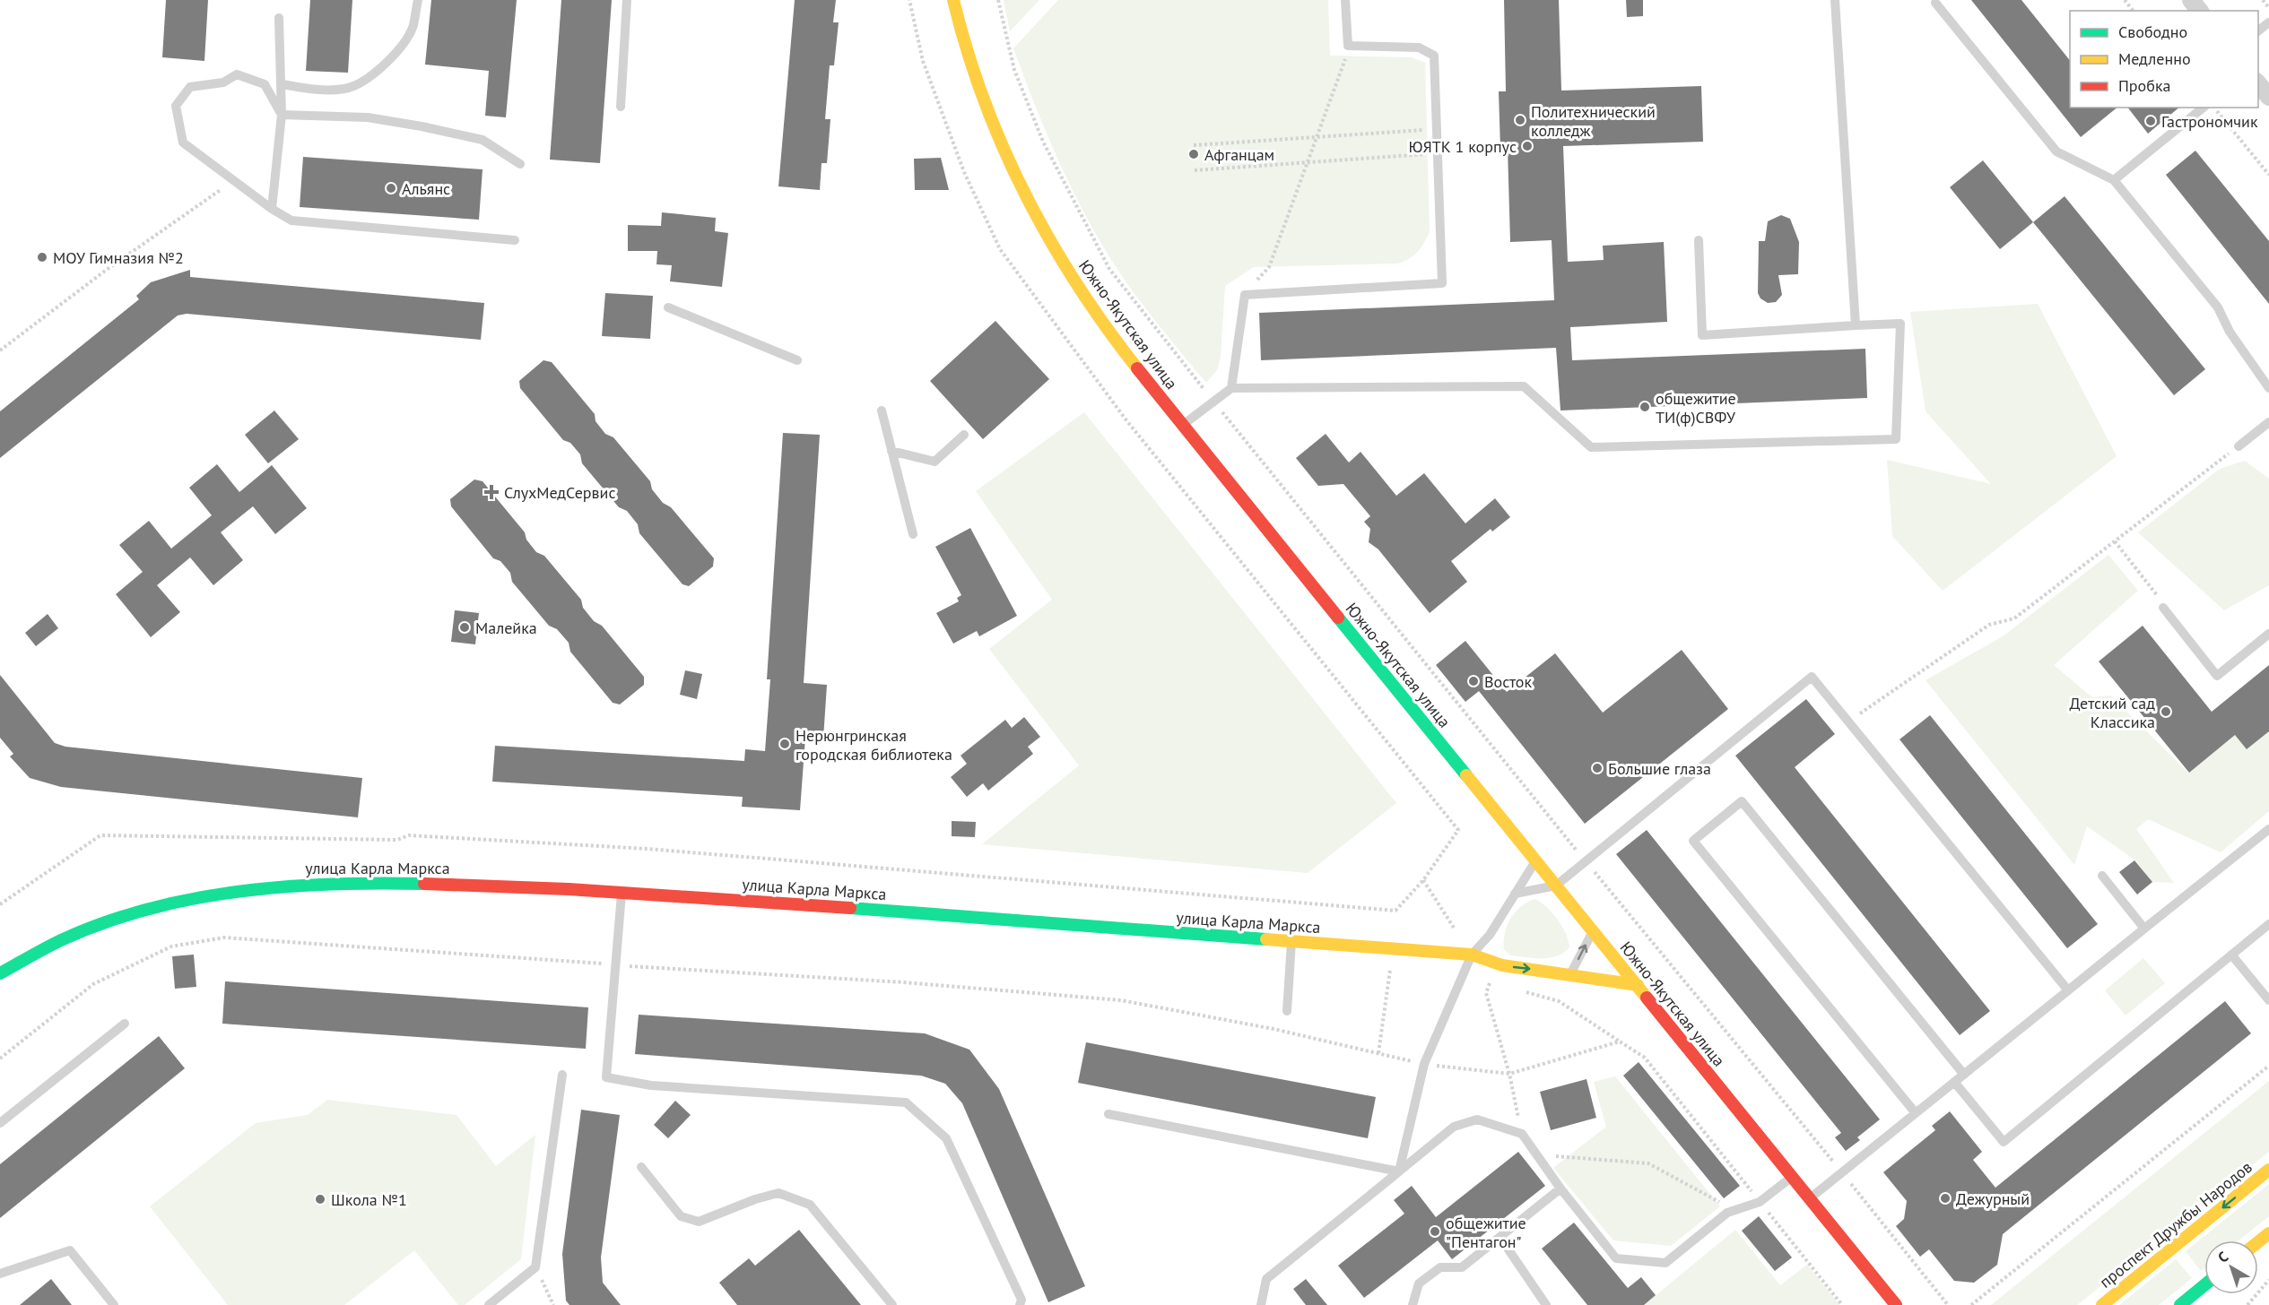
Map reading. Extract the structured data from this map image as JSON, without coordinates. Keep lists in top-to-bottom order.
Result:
{
  "streets": {
    "street": ["Южно-Якутская улица", "улица Карла Маркса", "проспект Дружбы Народов"]
  },
  "crossings": [
    ["Южно-Якутская улица", "улица Карла Маркса"]
  ],
  "one_way": ["проспект Дружбы Народов"],
  "places": {
    "other": [
      "Политехнический колледж",
      "Гастрономчик",
      "ЮЯТК 1 корпус",
      "Афганцам",
      "Альянс",
      "МОУ Гимназия №2",
      "общежитие ТИ(ф)СВФУ",
      "Малейка",
      "Восток",
      "Детский сад Классика",
      "Нерюнгринская городская библиотека",
      "Большие глаза",
      "Дежурный",
      "Школа №1",
      "общежитие \"Пентагон\""
    ],
    "health": ["СлухМедСервис"]
  },
  "legend": ["Свободно", "Медленно", "Пробка"],
  "north": "top left"
}
